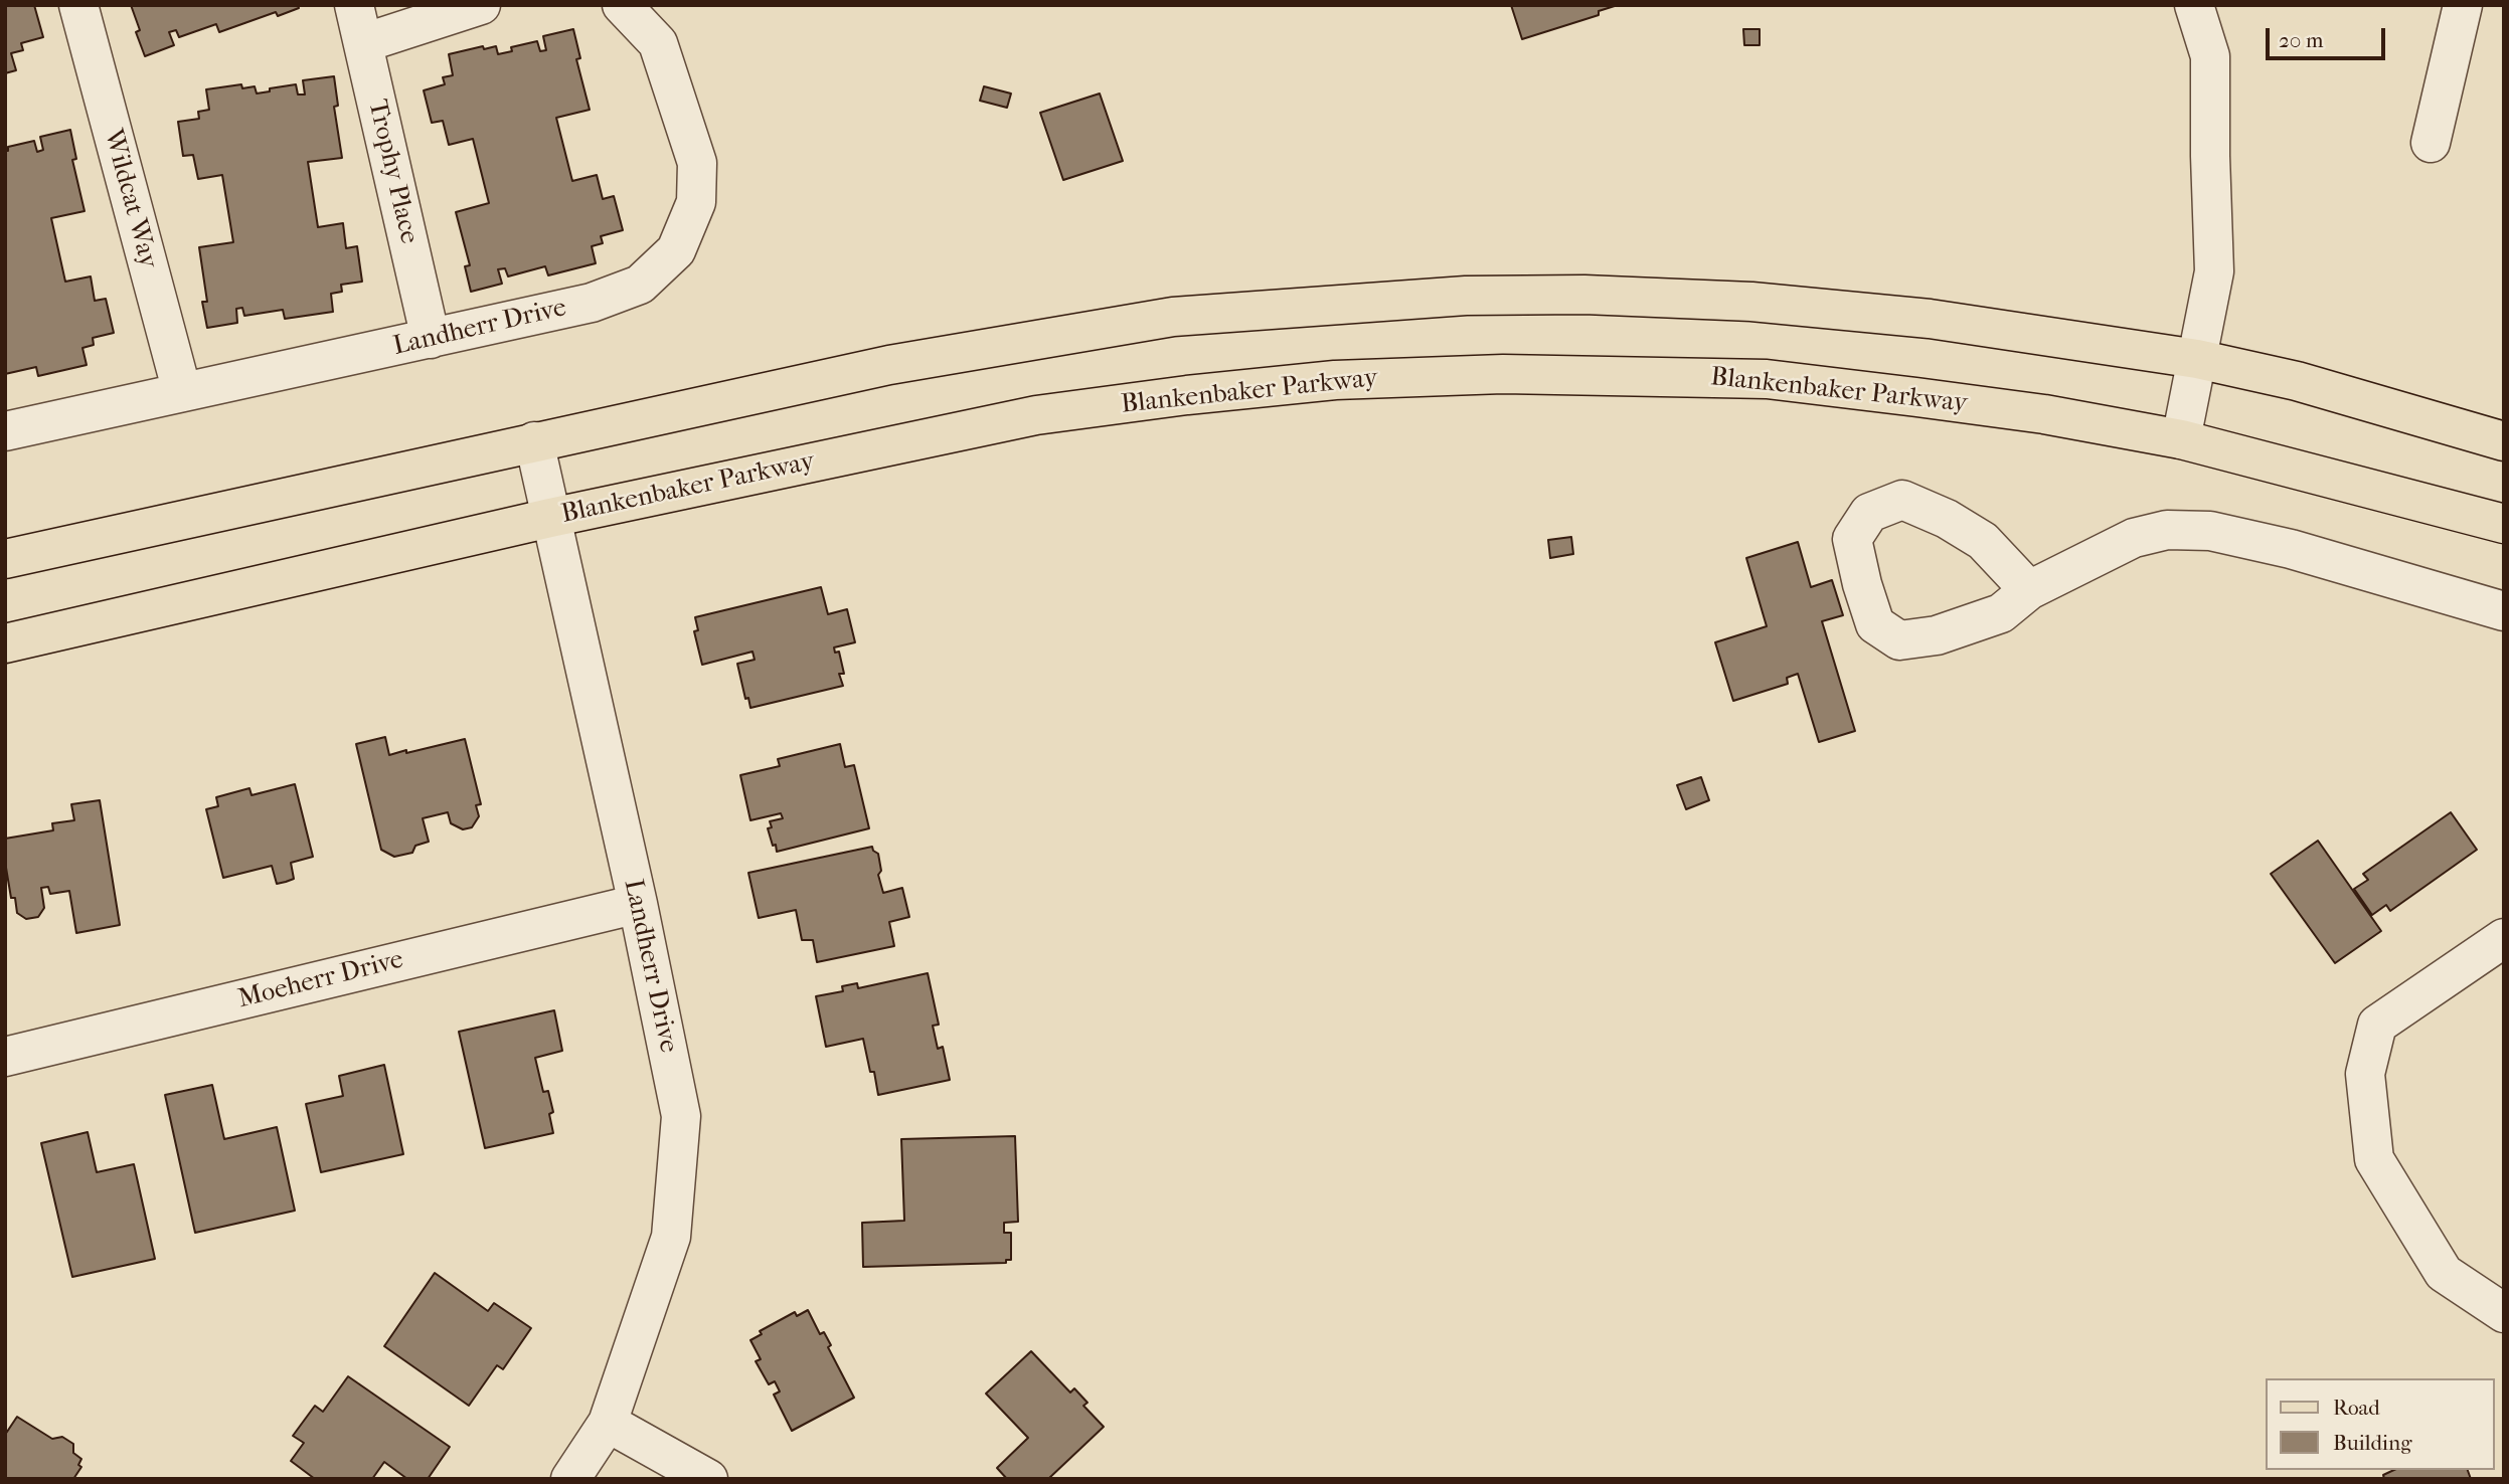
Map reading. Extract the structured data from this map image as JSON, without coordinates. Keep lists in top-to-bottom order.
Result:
{
  "streets": {
    "main road": ["Blankenbaker Parkway"],
    "street": [
      "Trophy Place",
      "Wildcat Way",
      "Landherr Drive",
      "Moeherr Drive"
    ]
  },
  "crossings": [
    ["Trophy Place", "Landherr Drive"],
    ["Wildcat Way", "Landherr Drive"],
    ["Landherr Drive", "Blankenbaker Parkway"],
    ["Landherr Drive", "Moeherr Drive"]
  ],
  "legend": ["Road", "Building"],
  "scale_bar": "20 m"
}
